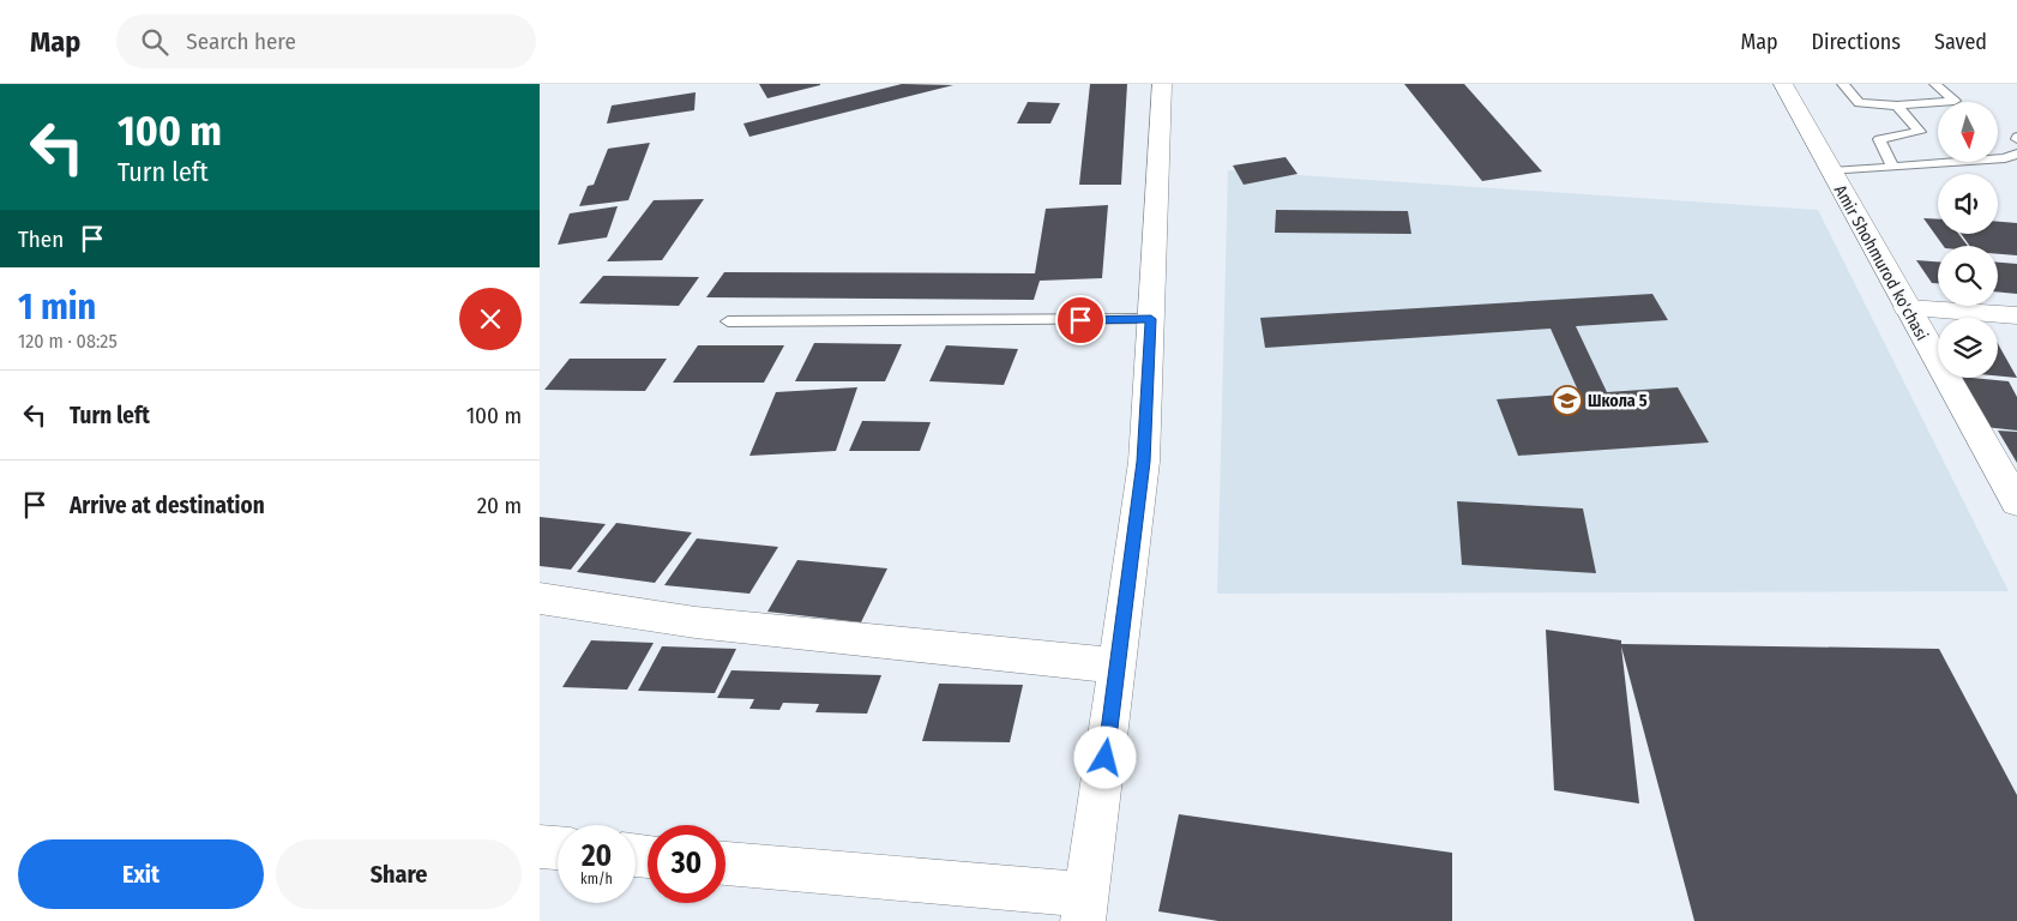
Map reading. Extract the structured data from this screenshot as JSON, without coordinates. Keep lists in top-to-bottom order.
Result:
{
  "streets": {
    "street": ["Amir Shohmurod ko'chasi"]
  },
  "places": {
    "school or university": ["Школа 5"]
  },
  "north": "bottom",
  "page": {
    "header": "Map",
    "search": "Search here",
    "nav": ["Map", "Directions", "Saved"],
    "turn": ["100 m", "Turn left"],
    "then": "Then",
    "heading": ["1 min", "120 m · 08:25"],
    "list": [
      {
        "name": "Turn left",
        "value": "100 m"
      },
      {
        "name": "Arrive at destination",
        "value": "20 m"
      }
    ],
    "speed": "20 km/h",
    "limit": "30",
    "buttons": ["Exit", "Share"]
  }
}
